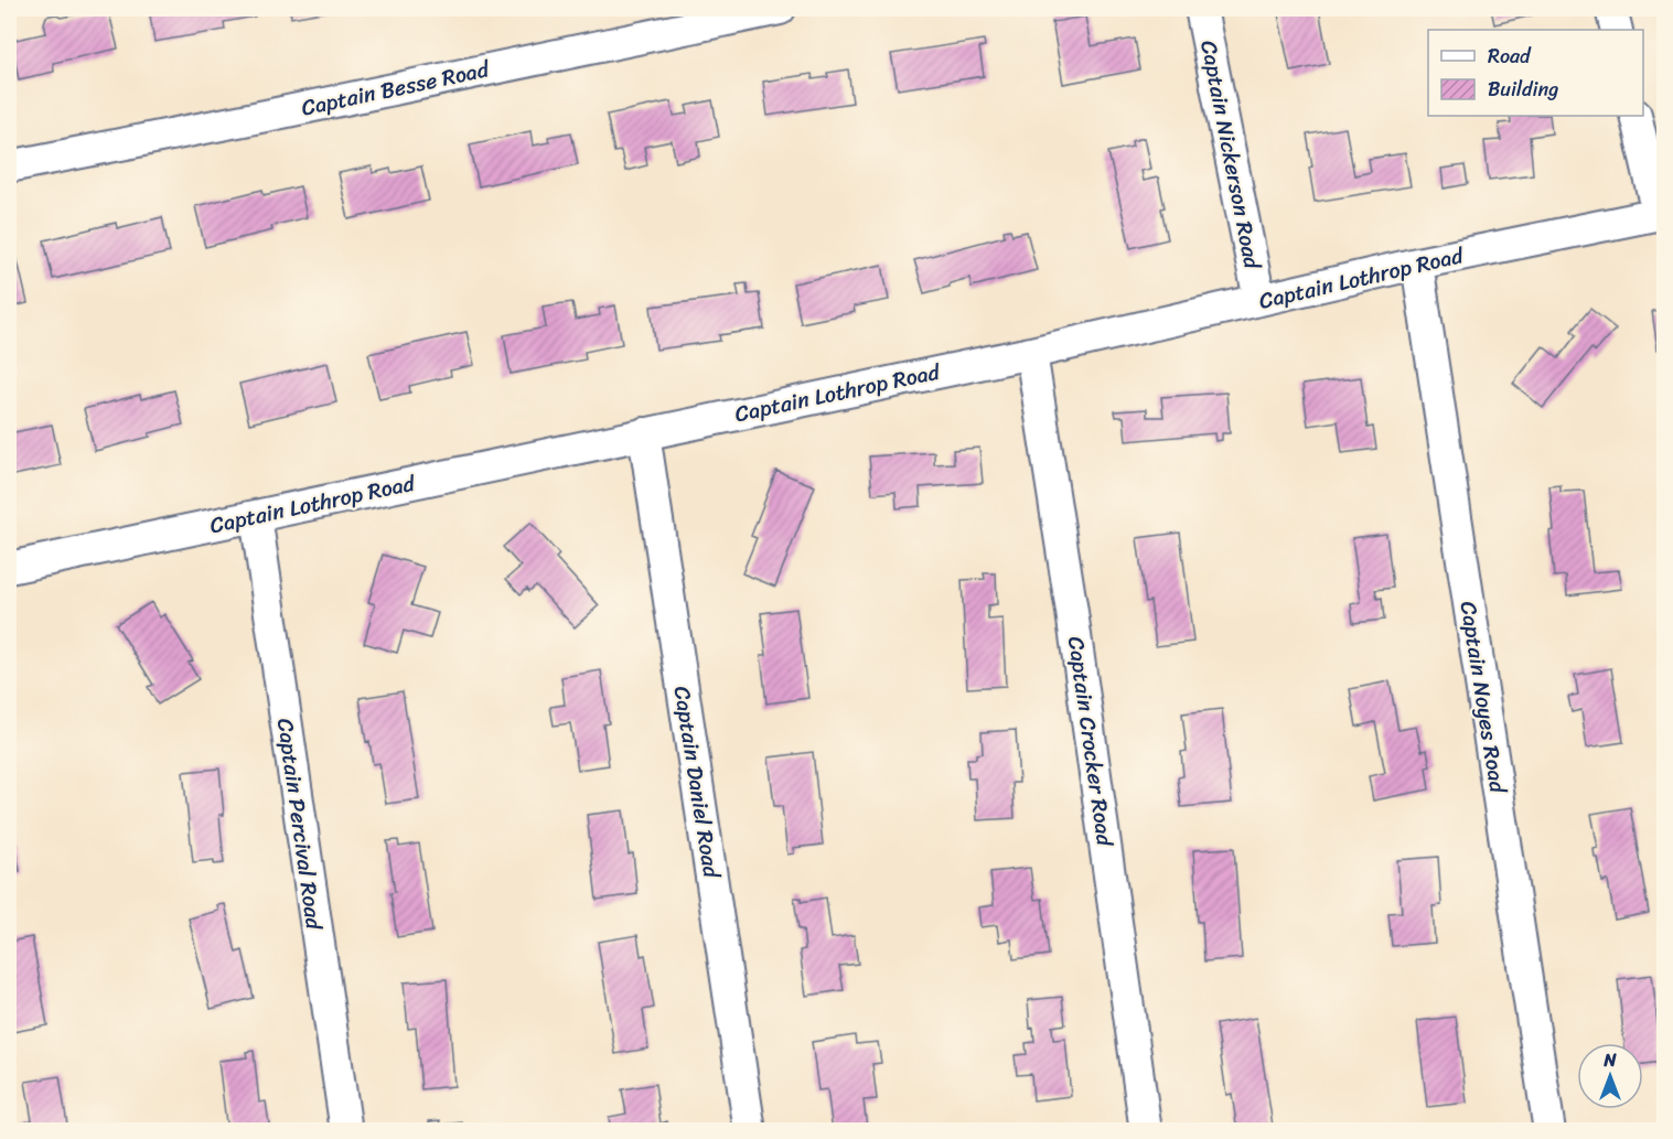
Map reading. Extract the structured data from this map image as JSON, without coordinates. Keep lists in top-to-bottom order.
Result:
{
  "streets": {
    "street": [
      "Captain Besse Road",
      "Captain Nickerson Road",
      "Captain Lothrop Road",
      "Captain Noyes Road",
      "Captain Crocker Road",
      "Captain Daniel Road",
      "Captain Percival Road"
    ]
  },
  "crossings": [
    ["Captain Nickerson Road", "Captain Lothrop Road"],
    ["Captain Lothrop Road", "Captain Noyes Road"],
    ["Captain Lothrop Road", "Captain Crocker Road"],
    ["Captain Lothrop Road", "Captain Daniel Road"],
    ["Captain Lothrop Road", "Captain Percival Road"]
  ],
  "legend": ["Road", "Building"],
  "north": "top"
}
